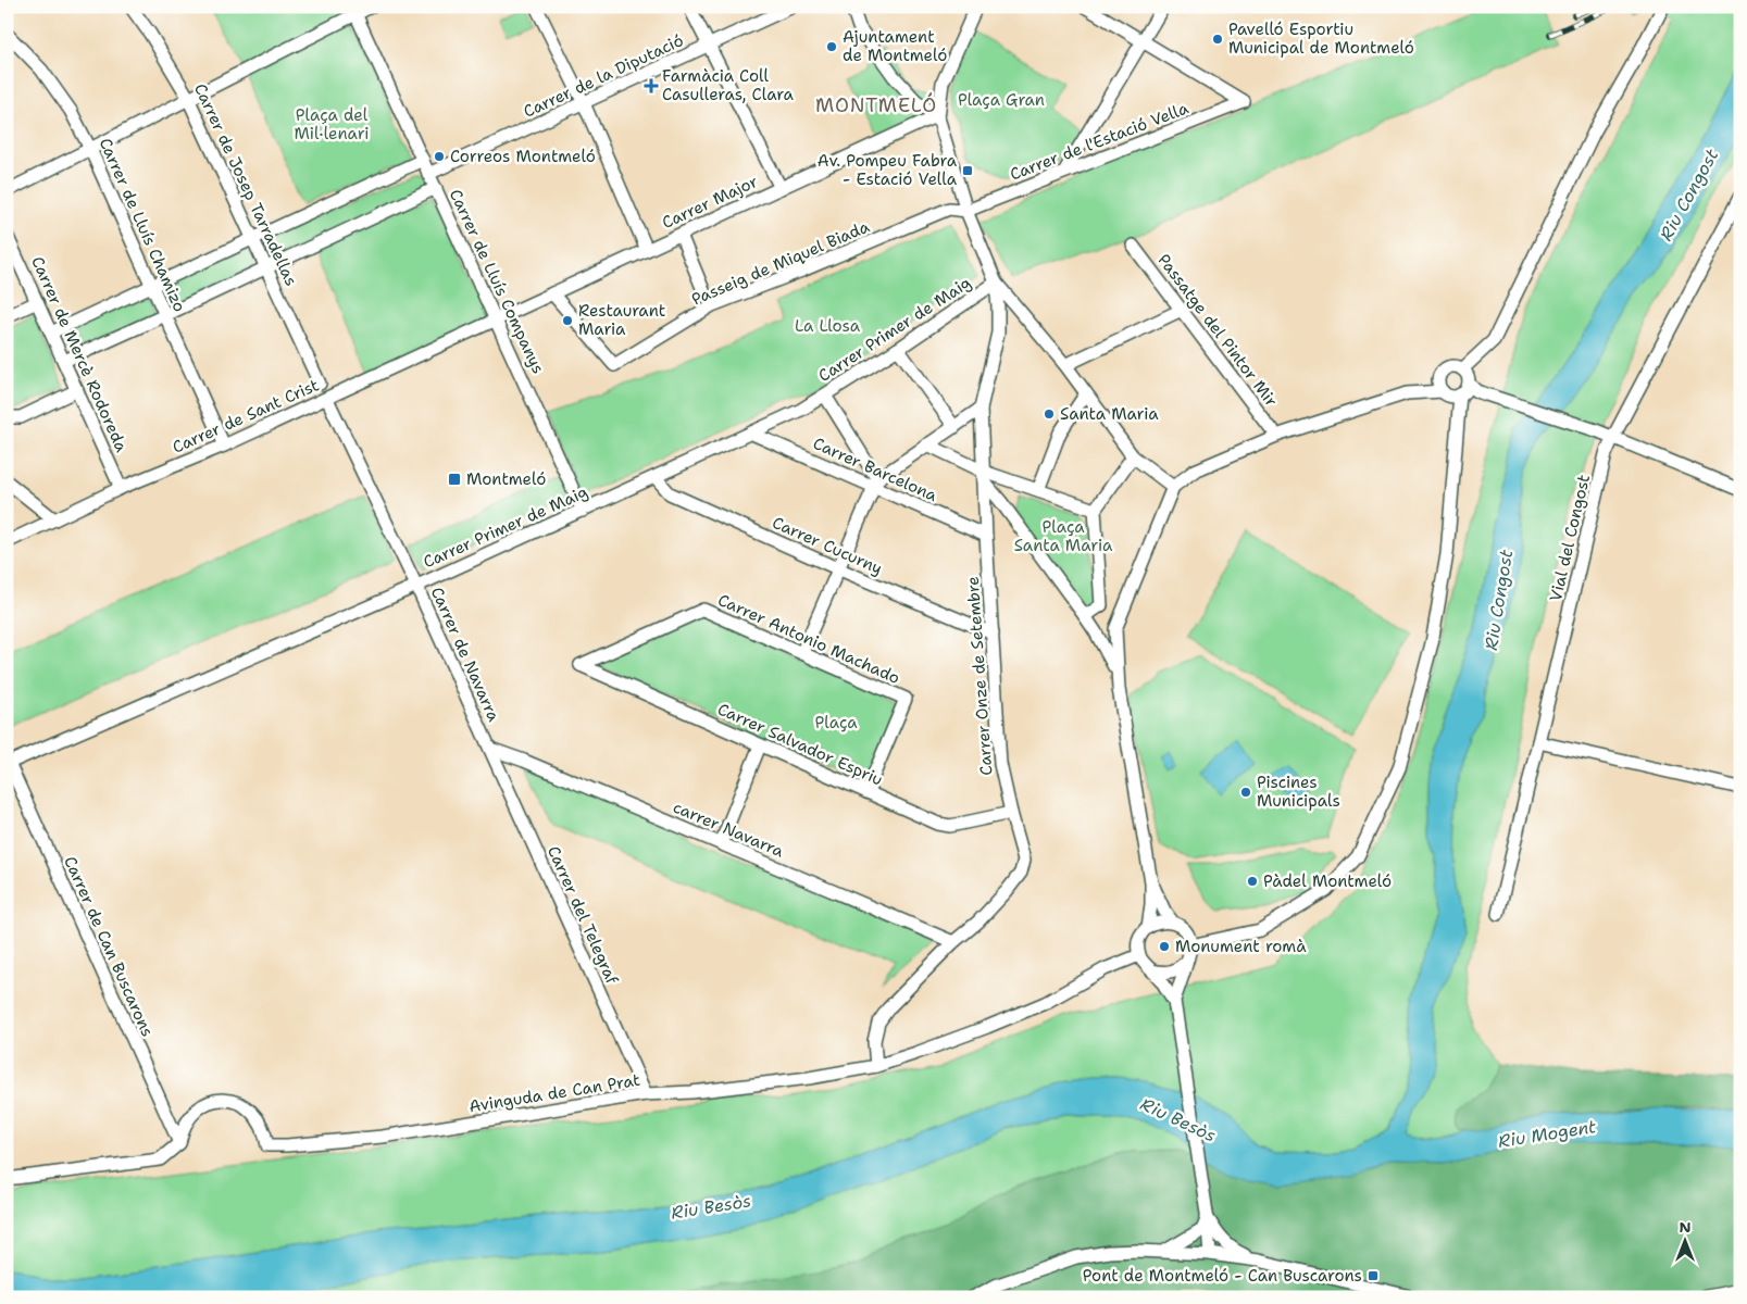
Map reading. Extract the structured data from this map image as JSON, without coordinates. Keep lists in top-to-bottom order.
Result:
{
  "streets": {
    "street": [
      "Carrer de la Diputació",
      "Carrer de l'Estació Vella",
      "Carrer de Josep Tarradellas",
      "Carrer Major",
      "Carrer de Lluís Chamizo",
      "Passeig de Miquel Biada",
      "Carrer de Lluís Companys",
      "Carrer Primer de Maig",
      "Passatge del Pintor Mir",
      "Carrer de Mercè Rodoreda",
      "Carrer de Sant Crist",
      "Carrer Barcelona",
      "Vial del Congost",
      "Carrer Cucurny",
      "Carrer Antonio Machado",
      "Carrer de Navarra",
      "Carrer Onze de Setembre",
      "Carrer Salvador Espriu",
      "carrer Navarra",
      "Carrer del Telegraf",
      "Carrer de Can Buscarons",
      "Avinguda de Can Prat"
    ]
  },
  "crossings": [
    ["Carrer de la Diputació", "Carrer de Lluís Companys"],
    ["Carrer de l'Estació Vella", "Passeig de Miquel Biada"],
    ["Carrer Major", "Passeig de Miquel Biada"],
    ["Carrer Major", "Carrer de Lluís Companys"],
    ["Carrer Major", "Carrer de Sant Crist"],
    ["Carrer de Lluís Chamizo", "Carrer de Sant Crist"],
    ["Carrer de Lluís Companys", "Carrer Primer de Maig"],
    ["Carrer de Lluís Companys", "Carrer de Sant Crist"],
    ["Carrer Primer de Maig", "Carrer Barcelona"],
    ["Carrer Primer de Maig", "Carrer Cucurny"],
    ["Carrer Primer de Maig", "Carrer de Navarra"],
    ["Carrer Primer de Maig", "Carrer Onze de Setembre"],
    ["Carrer Primer de Maig", "Carrer de Can Buscarons"],
    ["Carrer de Mercè Rodoreda", "Carrer de Sant Crist"],
    ["Carrer de Sant Crist", "Carrer de Navarra"],
    ["Carrer Barcelona", "Carrer Onze de Setembre"],
    ["Carrer Cucurny", "Carrer Onze de Setembre"],
    ["Carrer Antonio Machado", "Carrer Salvador Espriu"],
    ["Carrer de Navarra", "carrer Navarra"],
    ["Carrer de Navarra", "Carrer del Telegraf"],
    ["Carrer Onze de Setembre", "Carrer Salvador Espriu"],
    ["Carrer Onze de Setembre", "carrer Navarra"],
    ["Carrer Onze de Setembre", "Avinguda de Can Prat"],
    ["carrer Navarra", "Carrer del Telegraf"],
    ["Carrer del Telegraf", "Avinguda de Can Prat"],
    ["Carrer de Can Buscarons", "Avinguda de Can Prat"]
  ],
  "districts": ["MONTMELÓ"],
  "water": ["Riu Congost", "Riu Besòs", "Riu Mogent"],
  "parks": [
    "Plaça Gran",
    "Plaça del Mil·lenari",
    "La Llosa",
    "Plaça Santa Maria",
    "Plaça"
  ],
  "places": {
    "other": [
      "Pavelló Esportiu Municipal de Montmeló",
      "Ajuntament de Montmeló",
      "Correos Montmeló",
      "Restaurant Maria",
      "Santa Maria",
      "Piscines Municipals",
      "Pàdel Montmeló",
      "Monument romà"
    ],
    "health": ["Farmàcia Coll Casulleras, Clara"],
    "transit": ["Av. Pompeu Fabra - Estació Vella", "Montmeló", "Pont de Montmeló - Can Buscarons"]
  },
  "north": "top"
}
